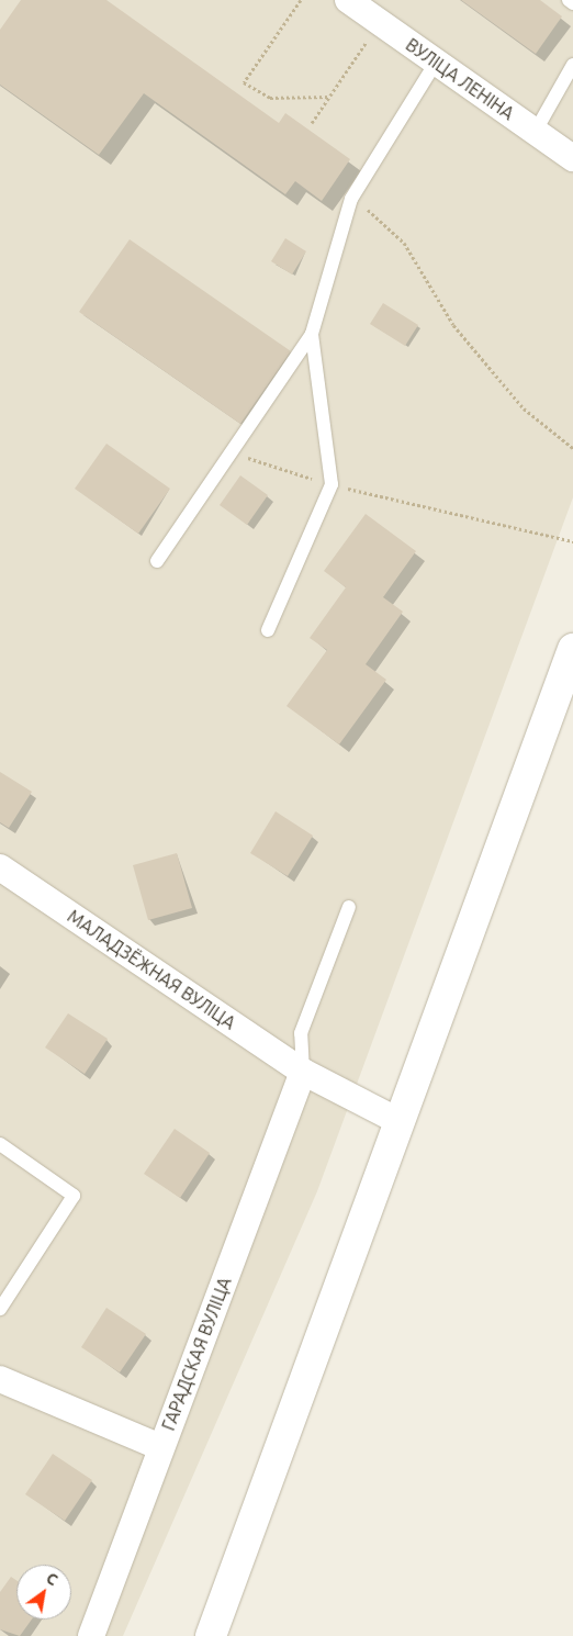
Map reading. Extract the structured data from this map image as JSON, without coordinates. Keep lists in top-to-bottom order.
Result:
{
  "streets": {
    "street": ["ВУЛІЦА ЛЕНІНА", "МАЛАДЗЁЖНАЯ ВУЛІЦА", "ГАРАДСКАЯ ВУЛІЦА"]
  },
  "crossings": [
    ["МАЛАДЗЁЖНАЯ ВУЛІЦА", "ГАРАДСКАЯ ВУЛІЦА"]
  ],
  "north": "top right"
}
